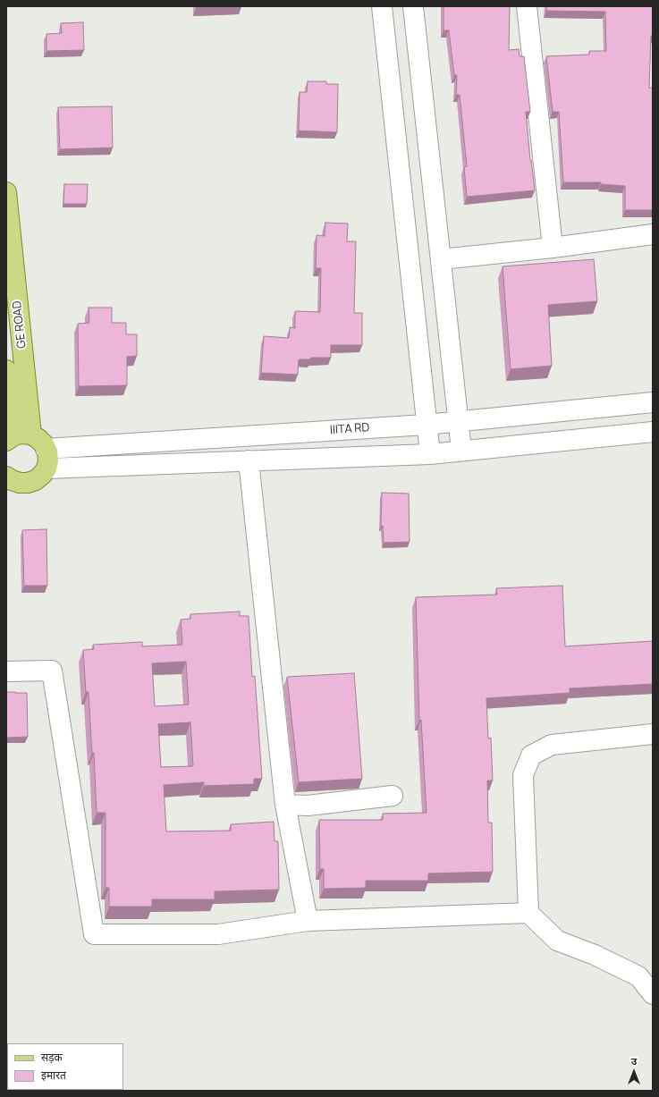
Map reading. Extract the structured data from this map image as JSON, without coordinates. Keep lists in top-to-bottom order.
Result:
{
  "streets": {
    "main road": ["GE ROAD"],
    "street": ["IIITA RD"]
  },
  "legend": ["सड़क", "इमारत"],
  "north": "top"
}
